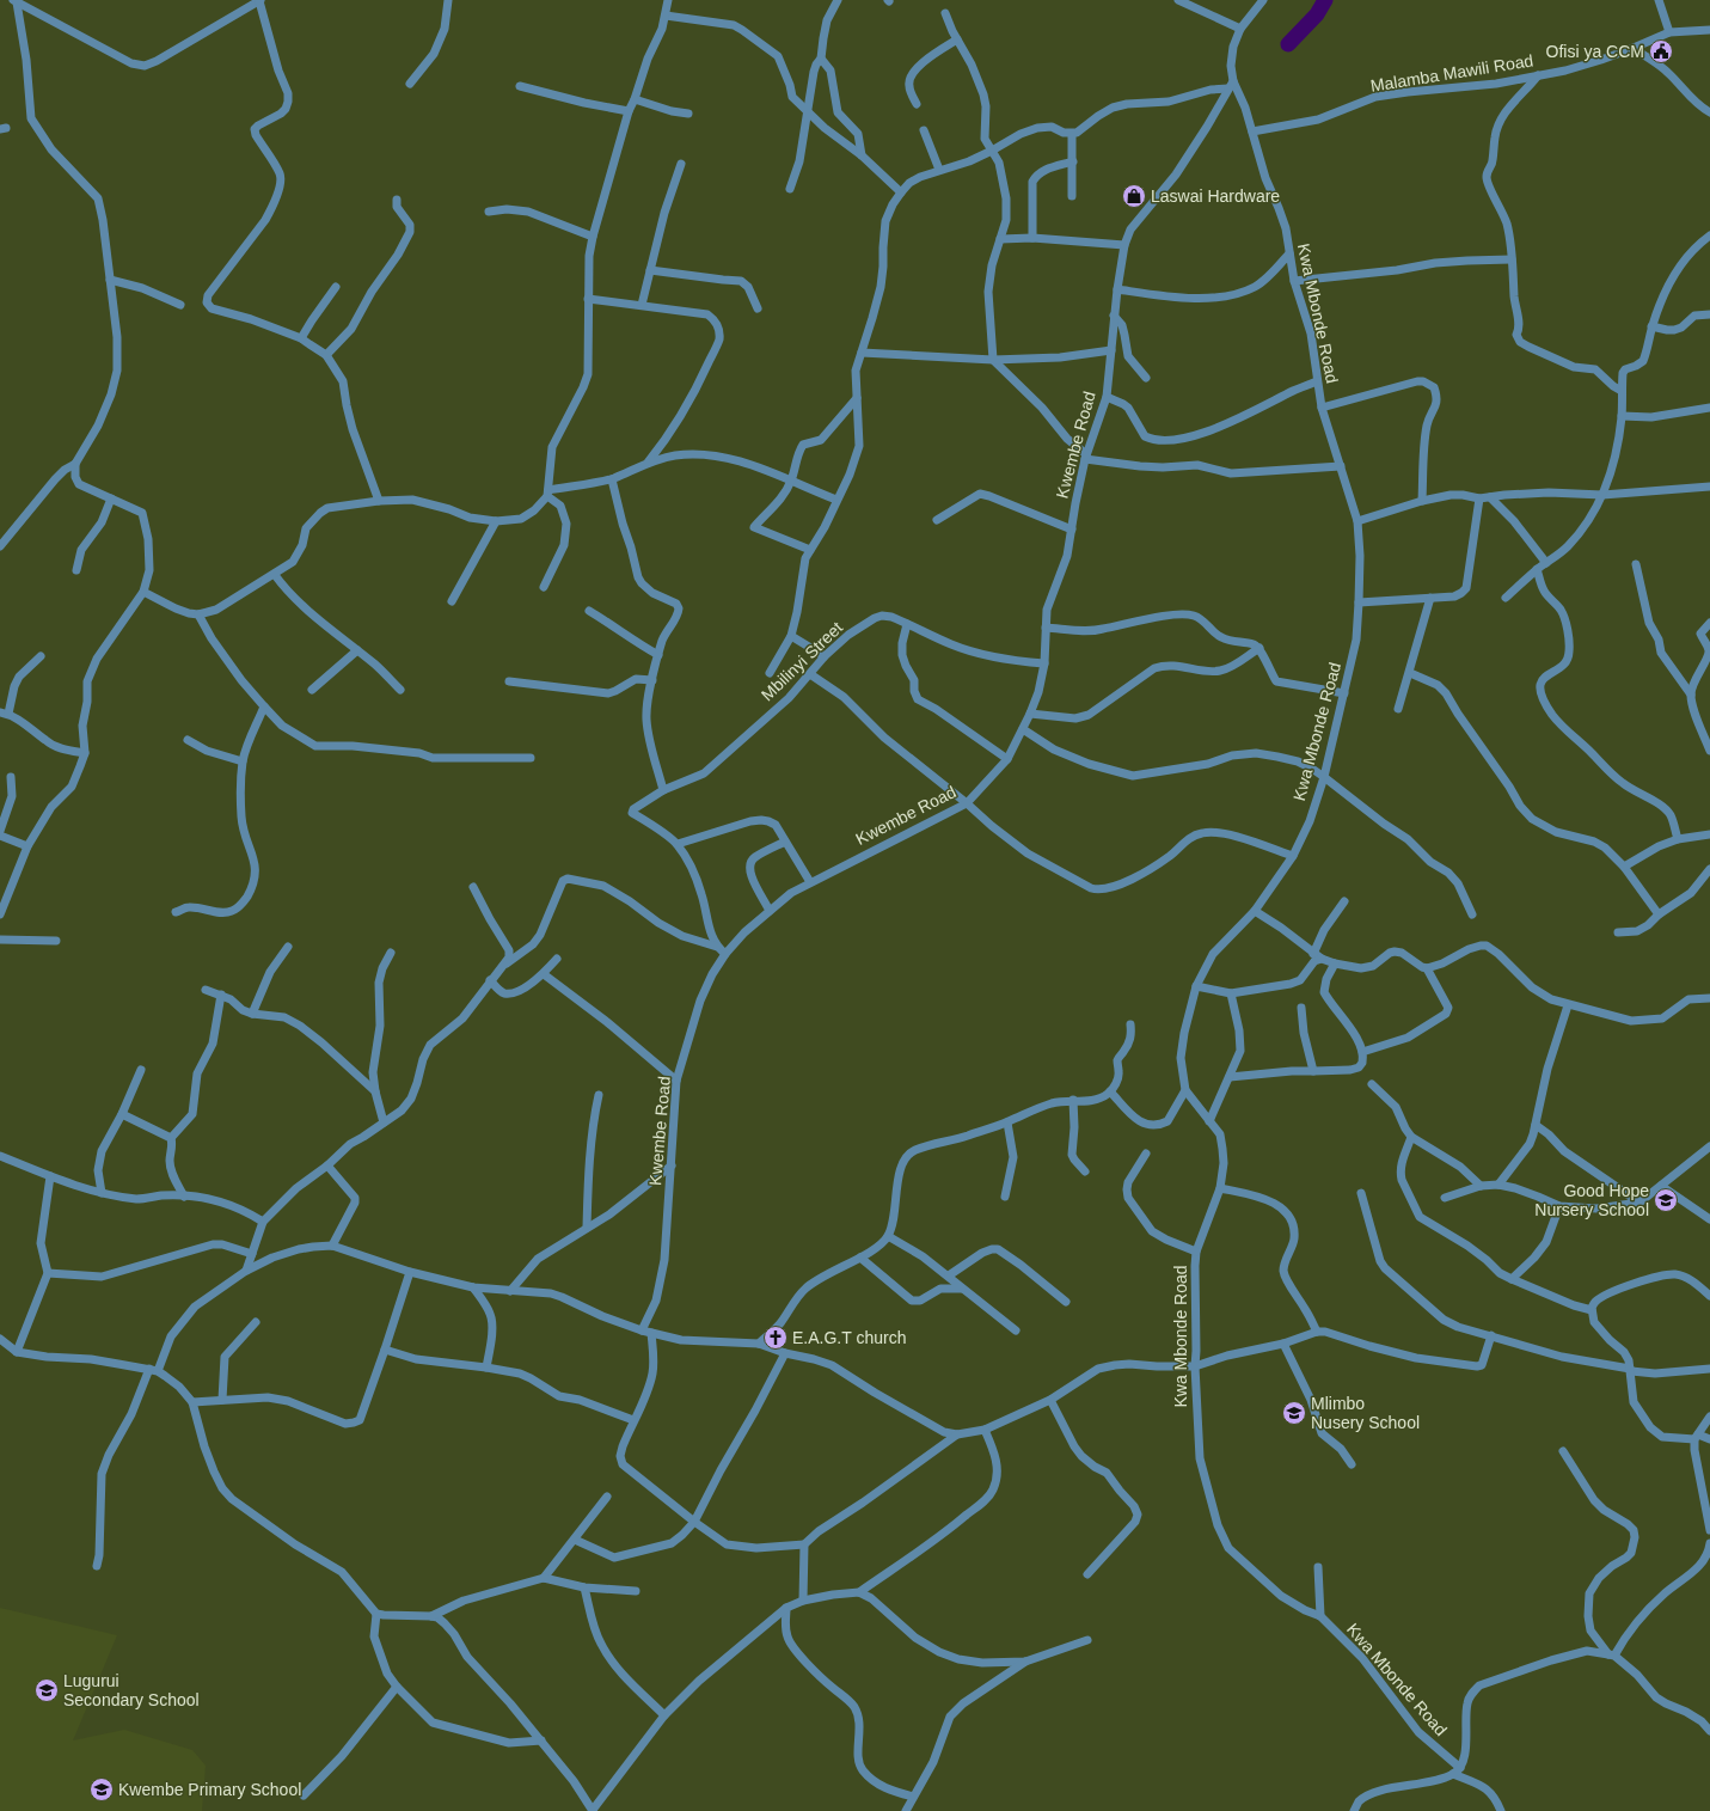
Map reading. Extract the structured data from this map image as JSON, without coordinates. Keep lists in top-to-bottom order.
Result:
{
  "streets": {
    "street": [
      "Malamba Mawili Road",
      "Kwa Mbonde Road",
      "Kwembe Road",
      "Mbilinyi Street"
    ]
  },
  "crossings": [
    ["Malamba Mawili Road", "Kwa Mbonde Road"],
    ["Kwa Mbonde Road", "Kwembe Road"],
    ["Kwembe Road", "Mbilinyi Street"]
  ],
  "places": {
    "public building": ["Ofisi ya CCM"],
    "shop": ["Laswai Hardware"],
    "school or university": [
      "Good Hope Nursery School",
      "Mlimbo Nusery School",
      "Lugurui Secondary School",
      "Kwembe Primary School"
    ],
    "church": ["E.A.G.T church"]
  }
}
